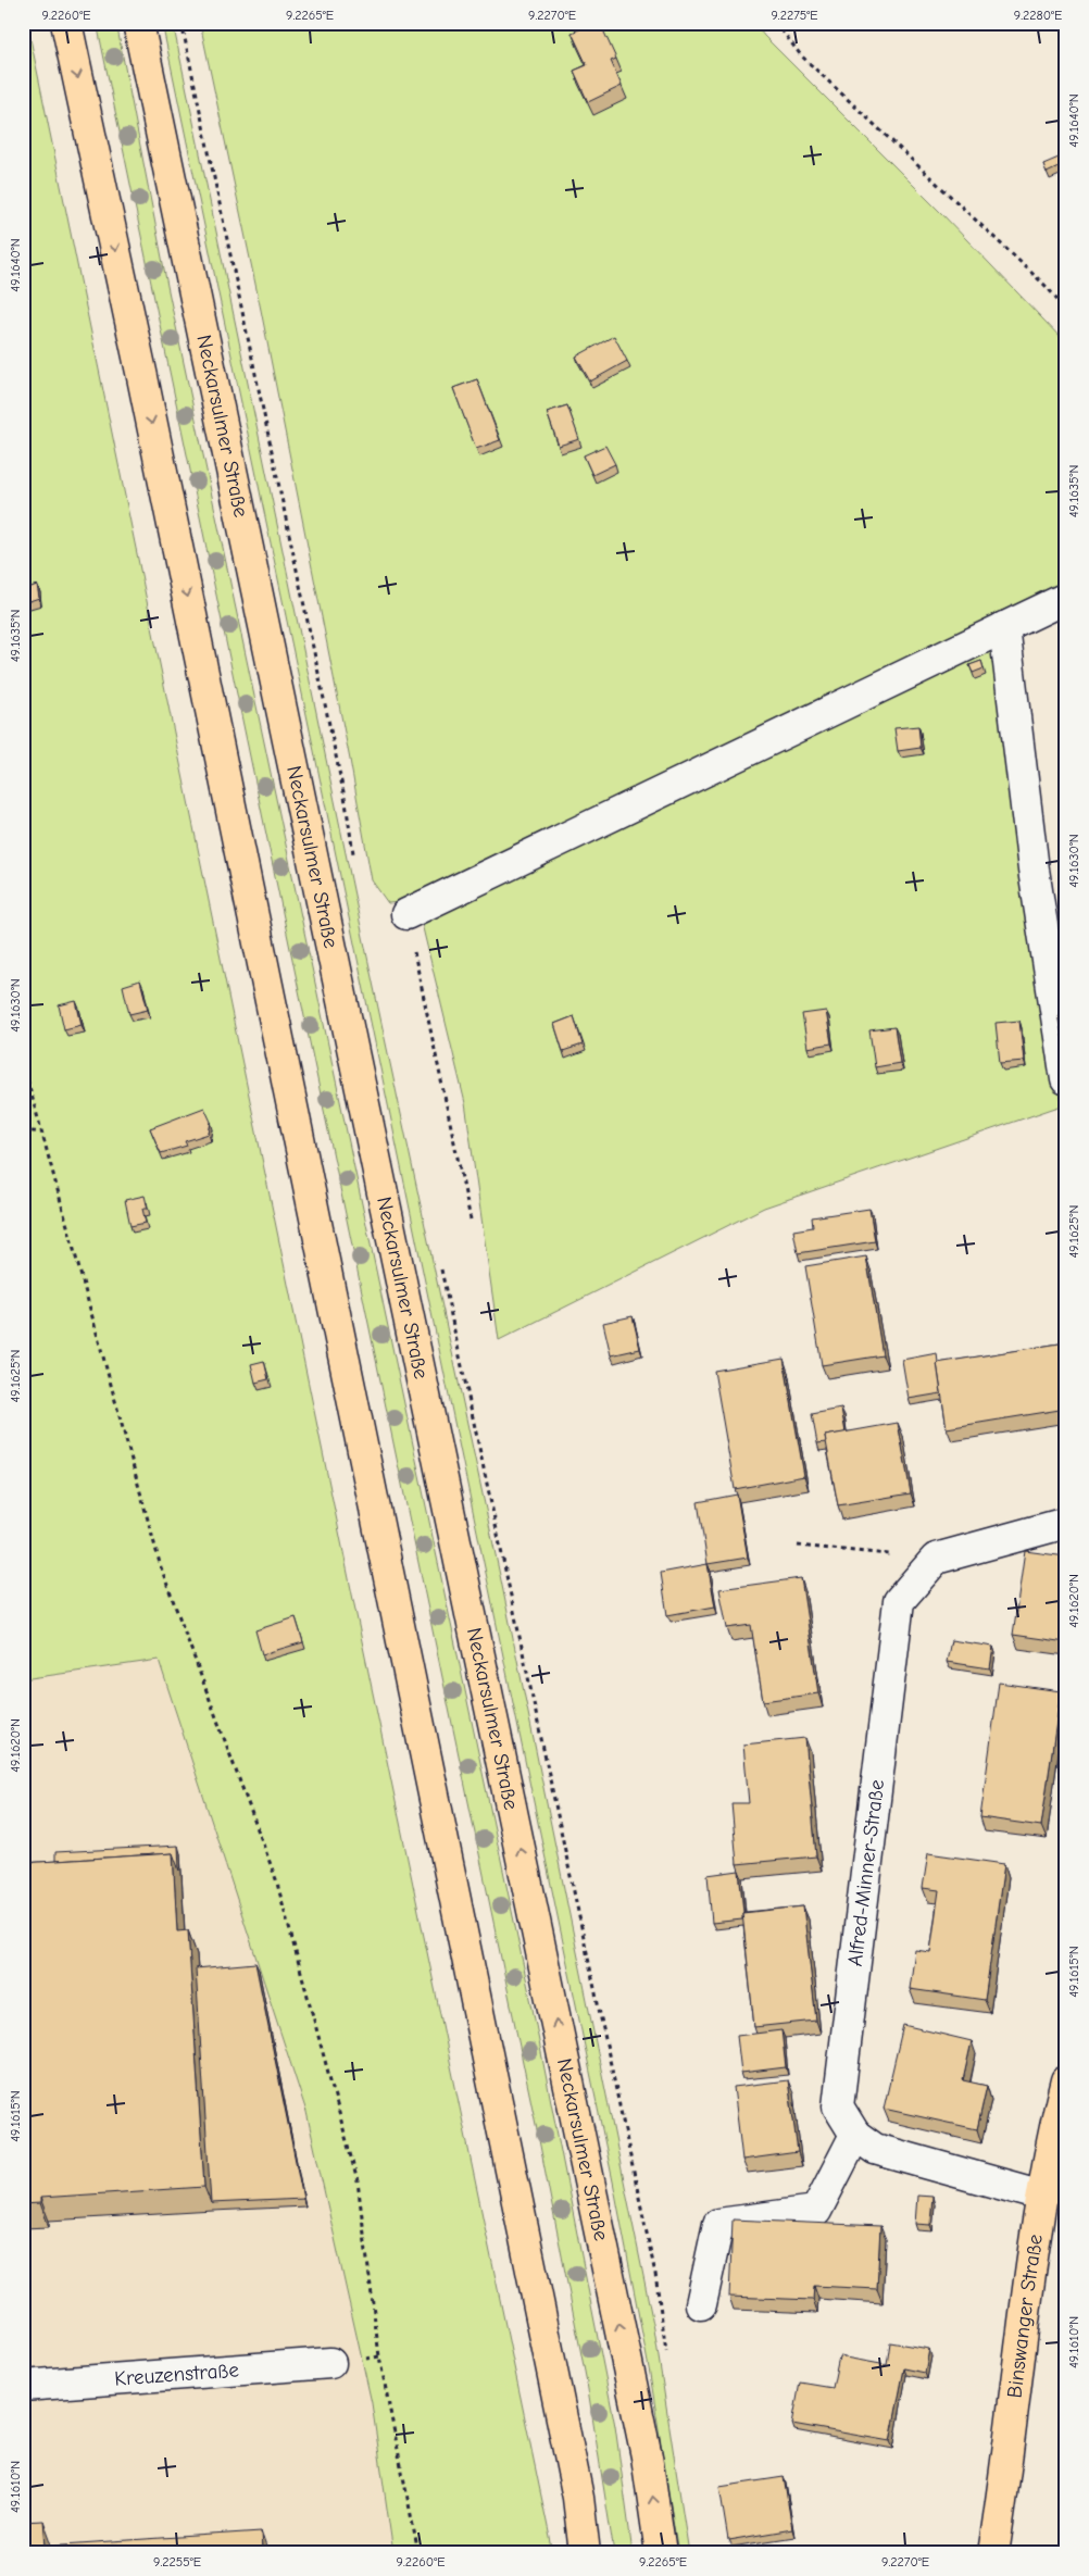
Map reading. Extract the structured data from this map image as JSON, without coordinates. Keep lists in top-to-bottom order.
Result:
{
  "streets": {
    "main road": ["Neckarsulmer Straße", "Binswanger Straße"],
    "street": ["Alfred-Minner-Straße", "Kreuzenstraße"]
  },
  "crossings": [
    ["Alfred-Minner-Straße", "Binswanger Straße"]
  ],
  "coordinates": [
    "9.2260°E",
    "9.2265°E",
    "9.2270°E",
    "9.2275°E",
    "9.2280°E",
    "49.1640°N",
    "49.1635°N",
    "49.1630°N",
    "49.1625°N",
    "49.1620°N",
    "49.1615°N",
    "49.1610°N",
    "9.2255°E"
  ]
}
